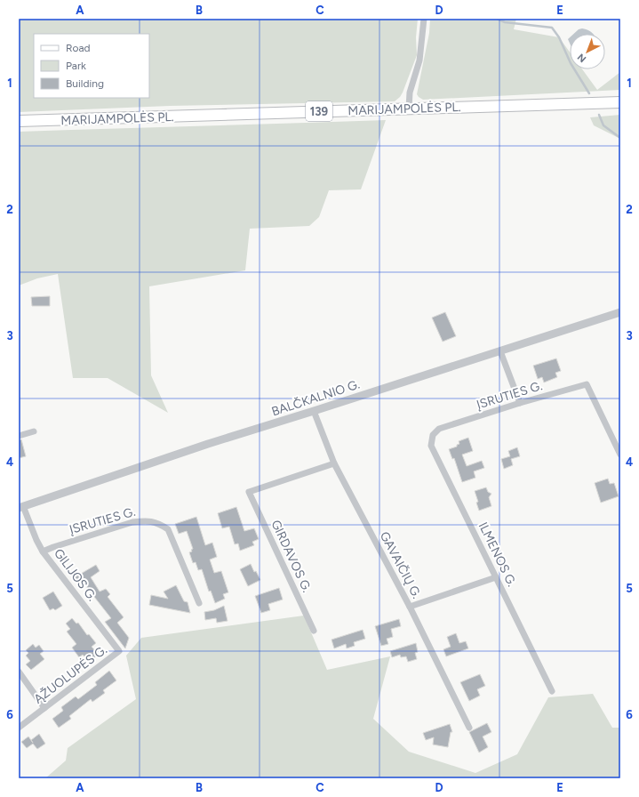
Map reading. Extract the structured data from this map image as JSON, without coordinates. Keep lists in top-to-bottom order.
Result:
{
  "streets": {
    "main road": ["MARIJAMPOLĖS PL.", "139"],
    "street": [
      "ĮSRUTIES G.",
      "BALČKALNIO G.",
      "ILMENOS G.",
      "GIRDAVOS G.",
      "GAVAIČIŲ G.",
      "GILIJOS G.",
      "ĄŽUOLUPĖS G."
    ]
  },
  "crossings": [
    ["ĮSRUTIES G.", "ILMENOS G."],
    ["ĮSRUTIES G.", "GILIJOS G."],
    ["BALČKALNIO G.", "GAVAIČIŲ G."],
    ["BALČKALNIO G.", "GILIJOS G."],
    ["GIRDAVOS G.", "GAVAIČIŲ G."],
    ["GILIJOS G.", "ĄŽUOLUPĖS G."]
  ],
  "legend": ["Road", "Park", "Building"],
  "north": "bottom left",
  "grid": {
    "columns": [
      "A",
      "B",
      "C",
      "D",
      "E"
    ],
    "rows": [
      "1",
      "2",
      "3",
      "4",
      "5",
      "6"
    ]
  }
}
